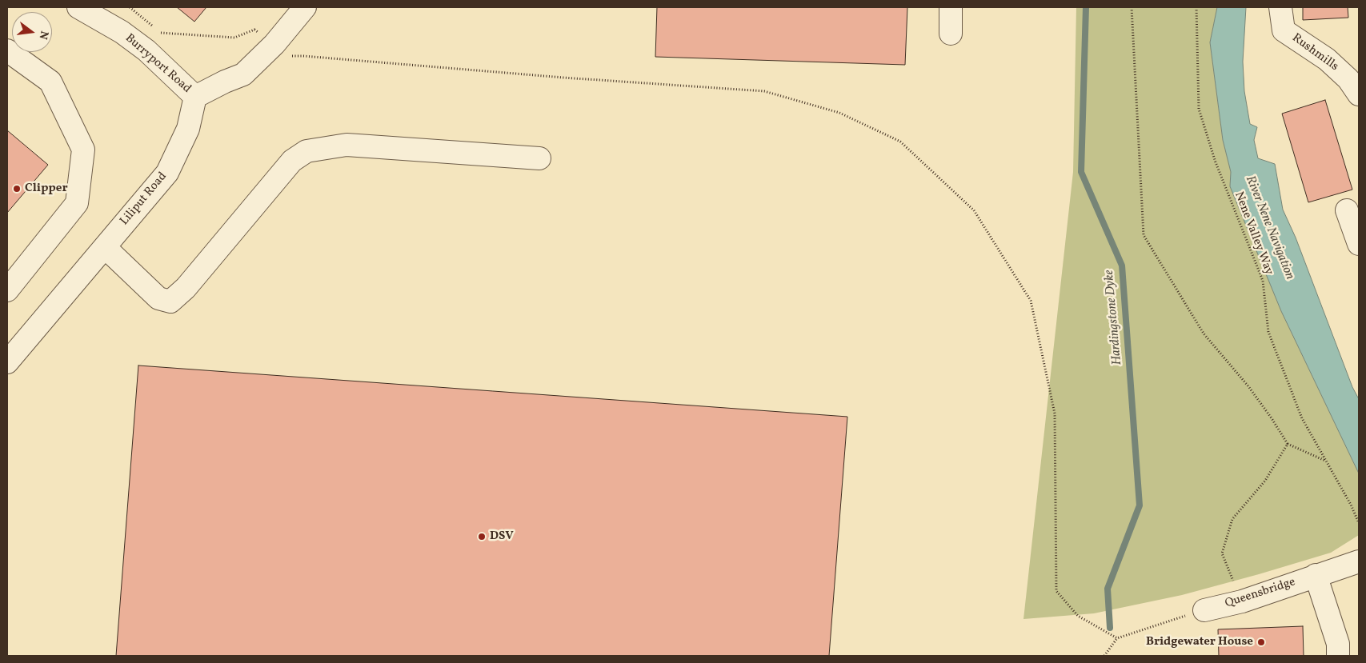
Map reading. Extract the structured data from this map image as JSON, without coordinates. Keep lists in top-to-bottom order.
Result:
{
  "streets": {
    "street": [
      "Rushmills",
      "Burryport Road",
      "Liliput Road",
      "Queensbridge"
    ],
    "path": ["Nene Valley Way"]
  },
  "crossings": [
    ["Burryport Road", "Liliput Road"]
  ],
  "water": ["River Nene Navigation", "Hardingstone Dyke"],
  "places": ["Clipper", "DSV", "Bridgewater House"],
  "north": "right"
}
